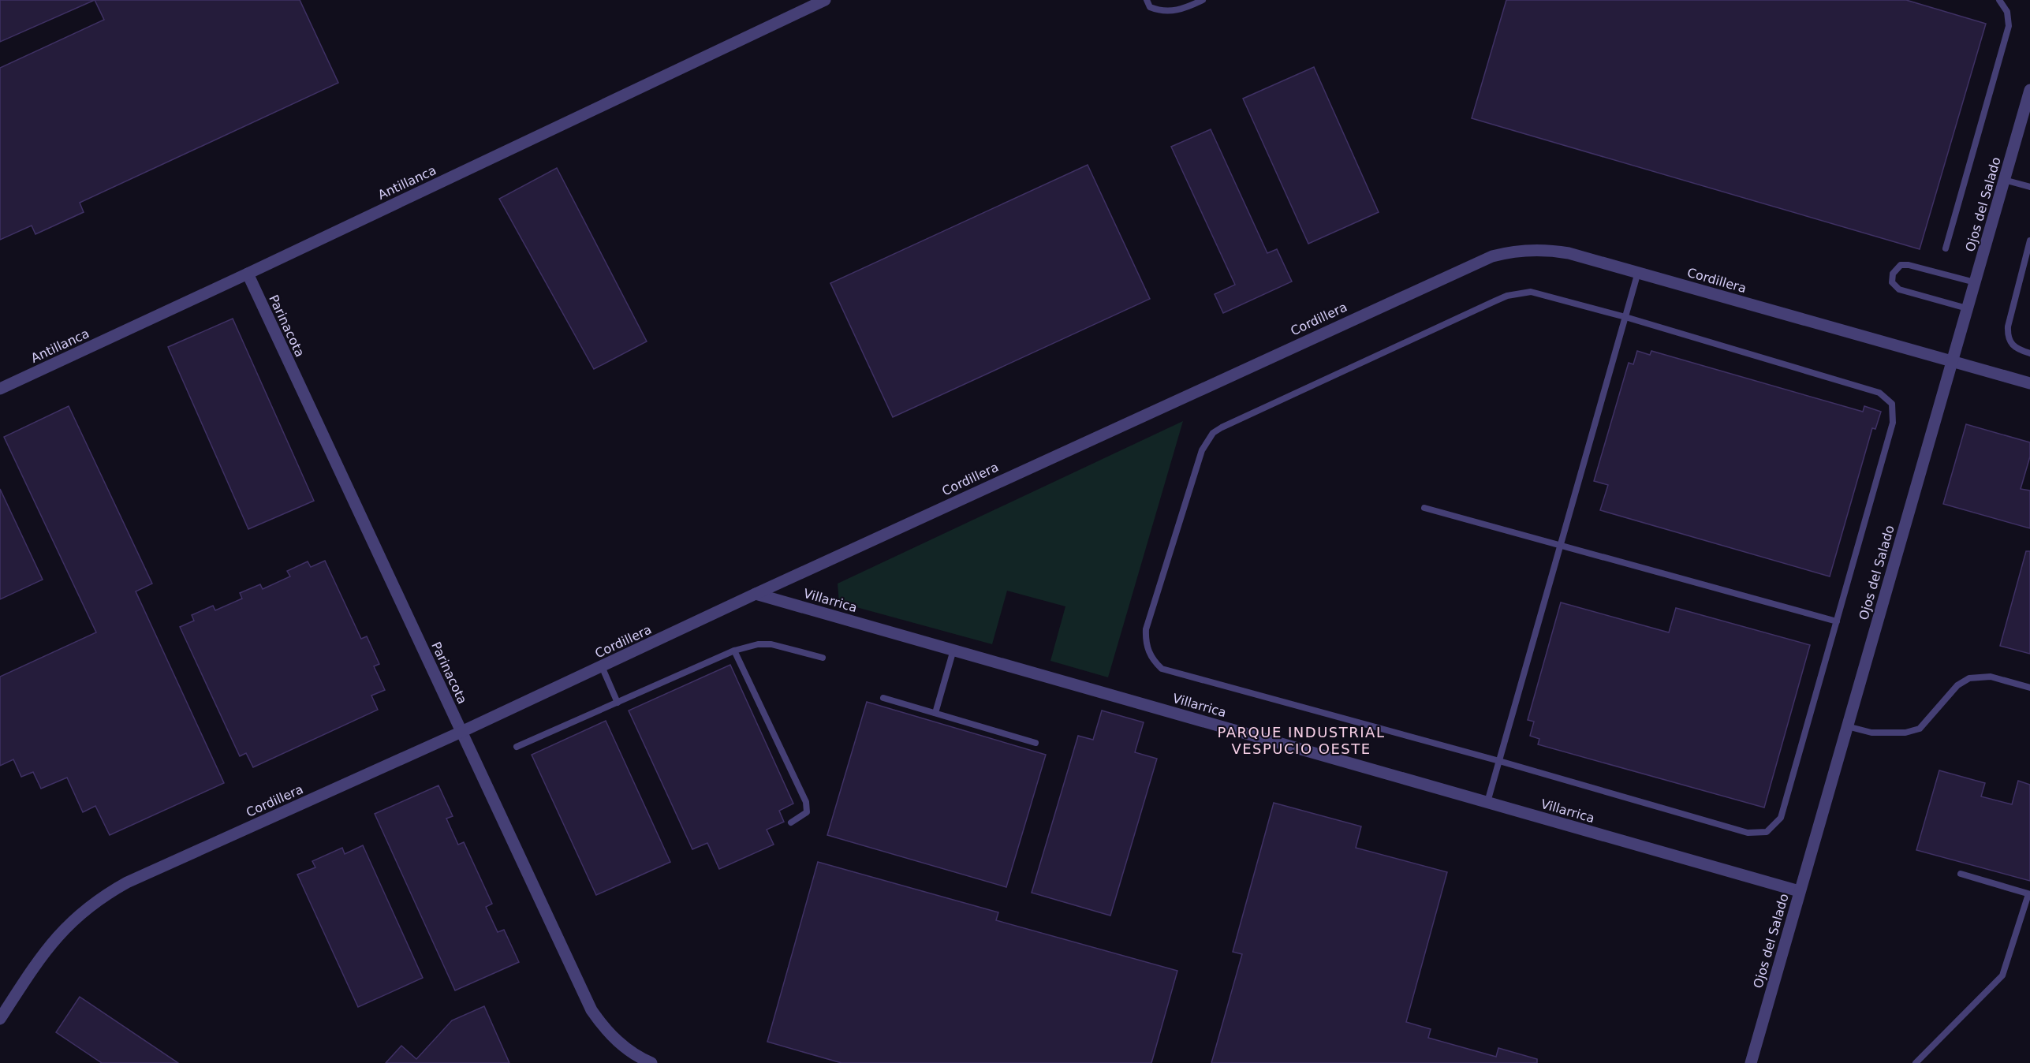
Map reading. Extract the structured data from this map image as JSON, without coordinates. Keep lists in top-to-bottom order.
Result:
{
  "streets": {
    "street": [
      "Antillanca",
      "Ojos del Salado",
      "Cordillera",
      "Parinacota",
      "Villarrica"
    ]
  },
  "crossings": [
    ["Antillanca", "Parinacota"],
    ["Ojos del Salado", "Cordillera"],
    ["Ojos del Salado", "Villarrica"],
    ["Cordillera", "Parinacota"],
    ["Cordillera", "Villarrica"]
  ],
  "districts": ["PARQUE INDUSTRIAL VESPUCIO OESTE"]
}
